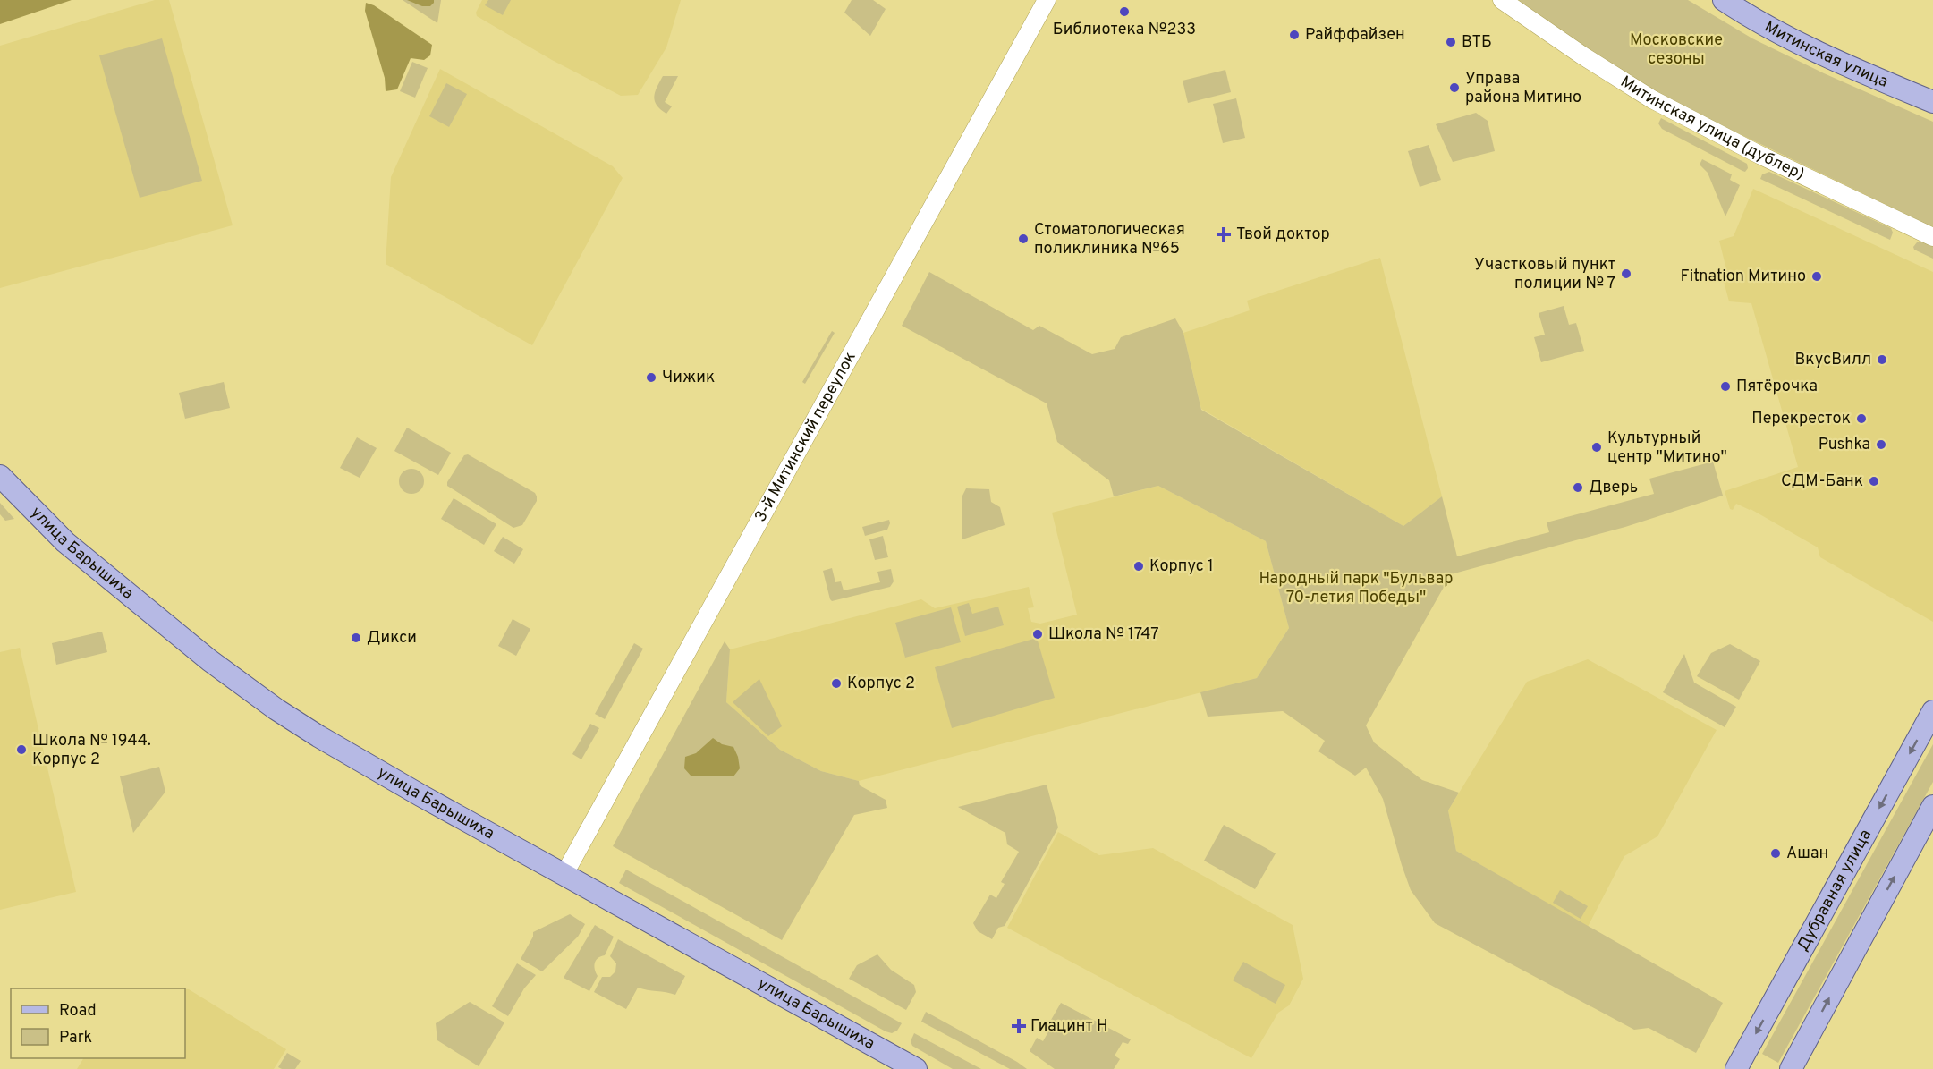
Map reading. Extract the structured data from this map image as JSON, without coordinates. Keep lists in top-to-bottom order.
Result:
{
  "streets": {
    "main road": ["Митинская улица", "улица Барышиха", "Дубравная улица"],
    "street": ["Митинская улица (дублер)", "3-й Митинский переулок"]
  },
  "crossings": [
    ["3-й Митинский переулок", "улица Барышиха"]
  ],
  "parks": ["Московские сезоны", "Народный парк \"Бульвар 70-летия Победы\""],
  "places": {
    "other": [
      "Библиотека №233",
      "Райффайзен",
      "ВТБ",
      "Управа района Митино",
      "Стоматологическая поликлиника №65",
      "Участковый пункт полиции № 7",
      "Fitnation Митино",
      "ВкусВилл",
      "Чижик",
      "Пятёрочка",
      "Перекресток",
      "Pushka",
      "Культурный центр \"Митино\"",
      "СДМ-Банк",
      "Дверь",
      "Корпус 1",
      "Школа № 1747",
      "Дикси",
      "Корпус 2",
      "Школа № 1944. Корпус 2",
      "Ашан"
    ],
    "health": ["Твой доктор", "Гиацинт Н"]
  },
  "legend": ["Road", "Park"]
}
